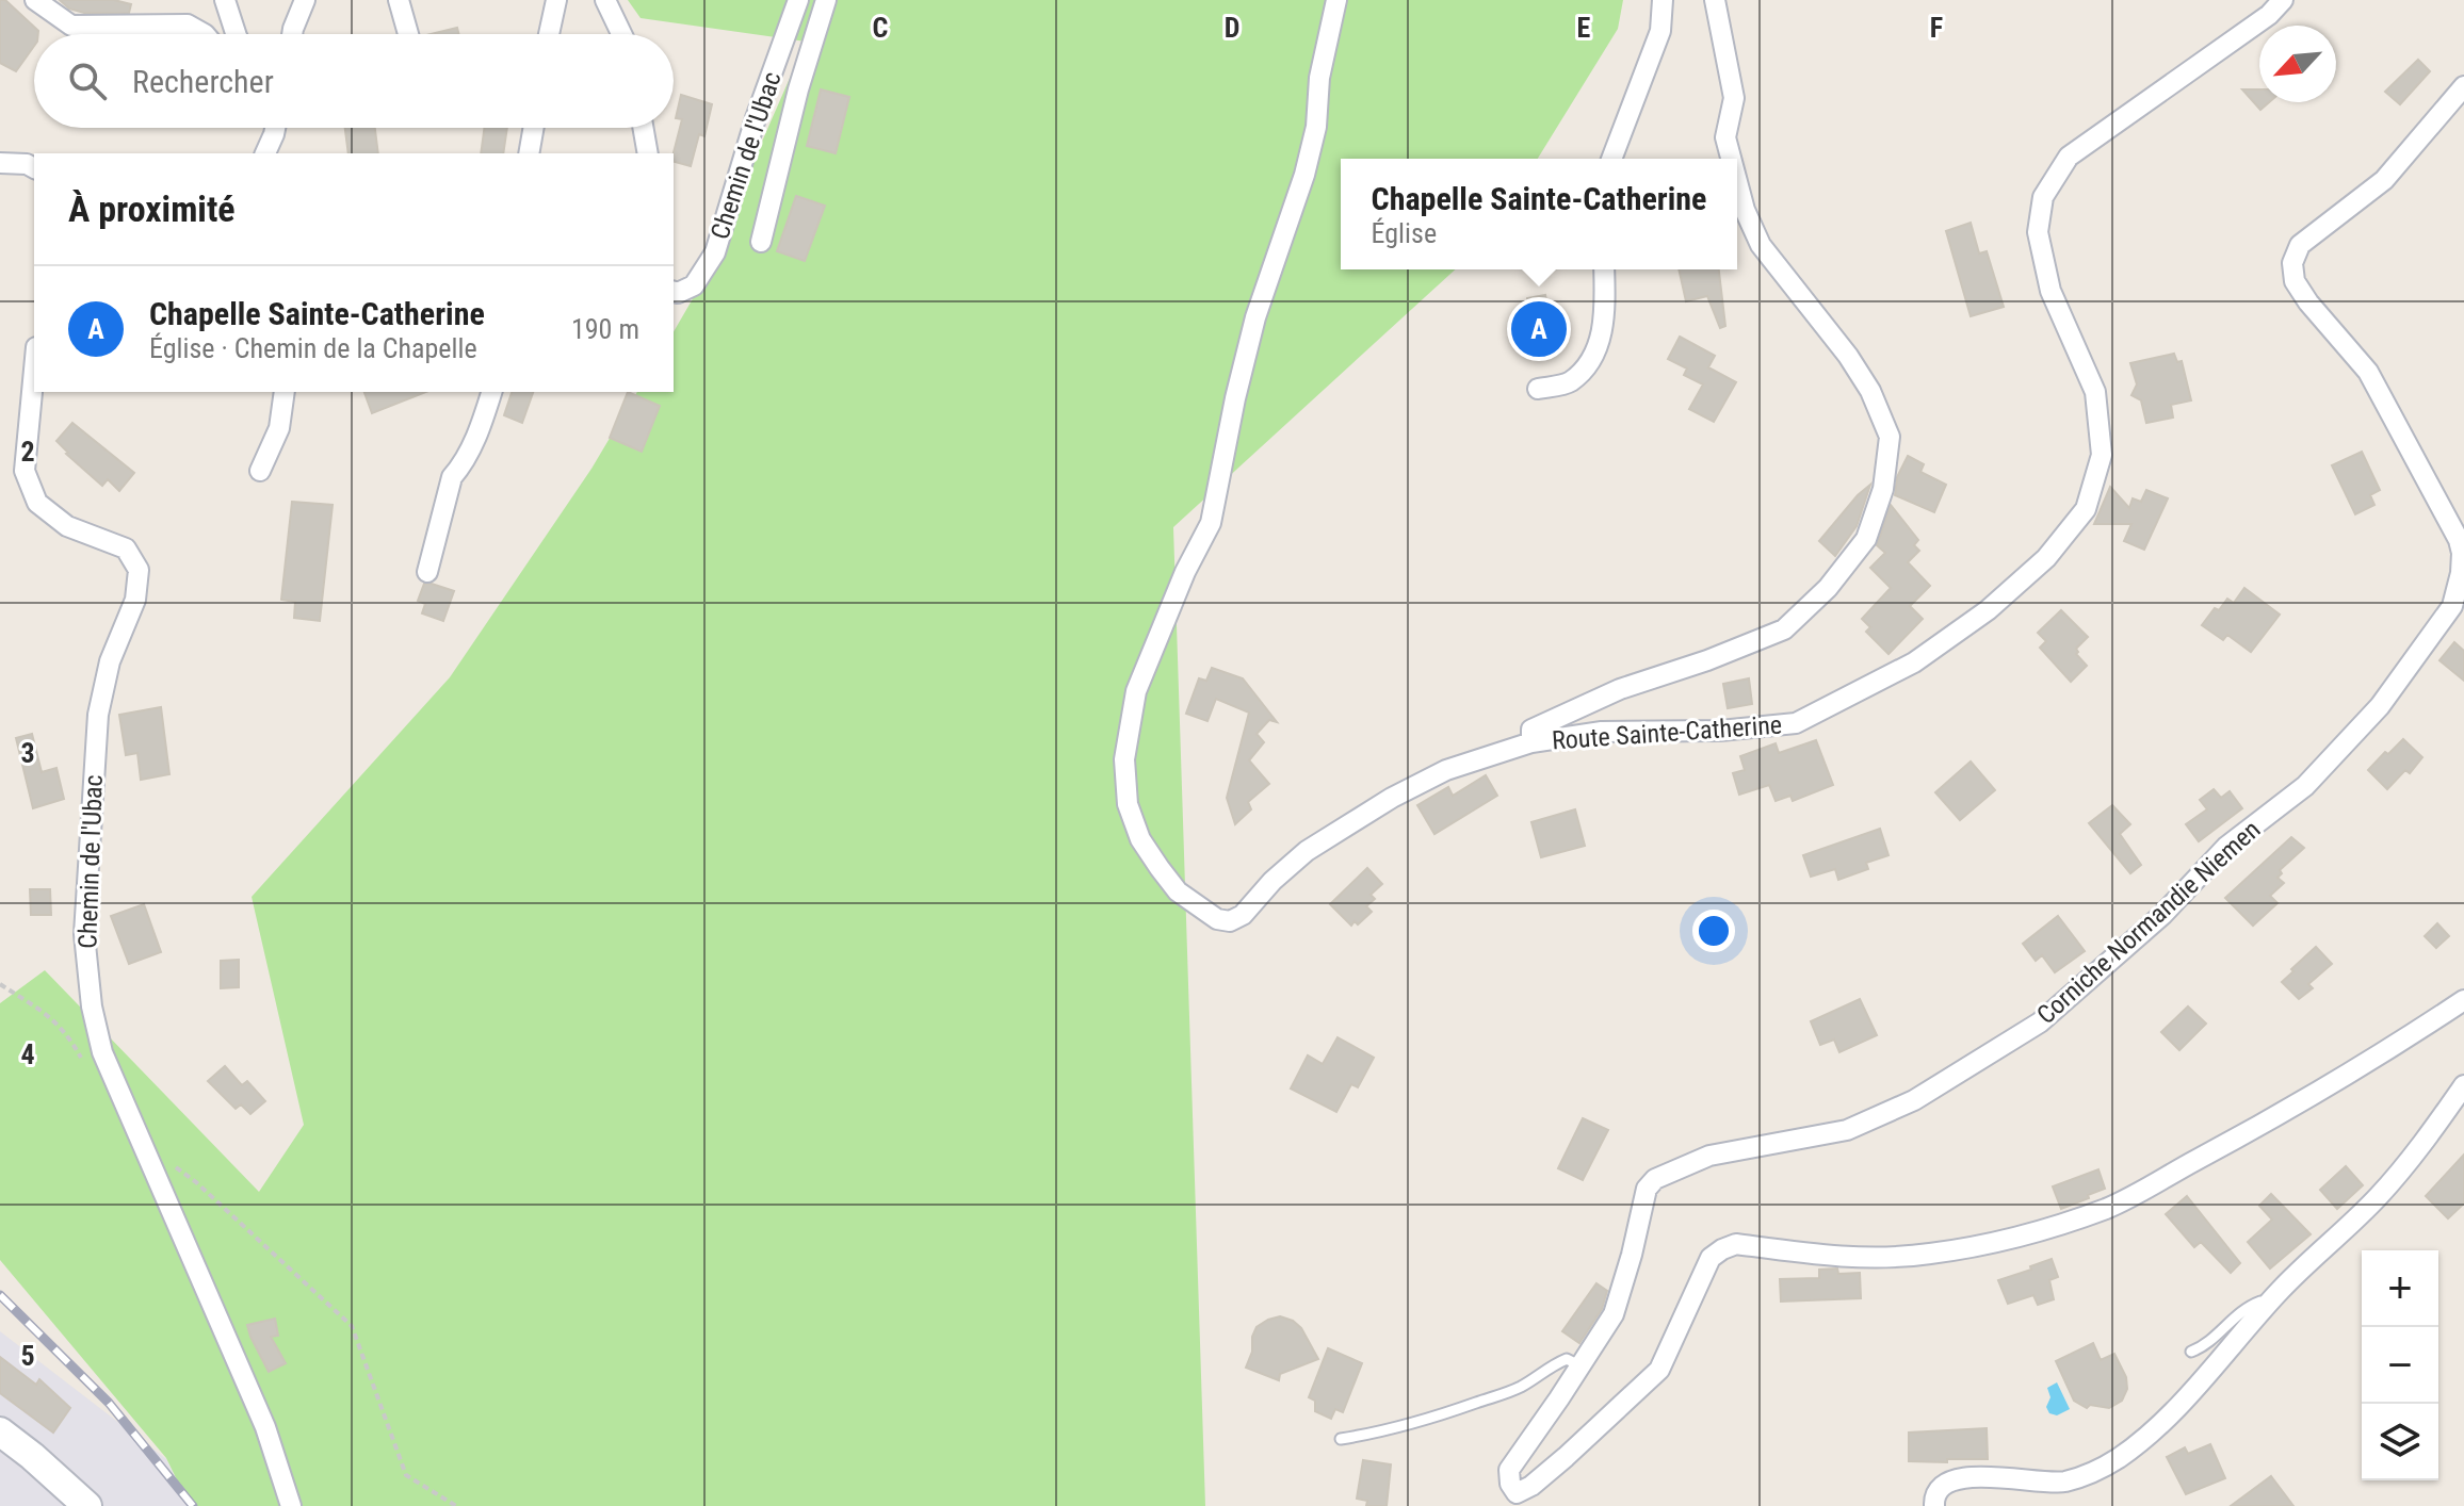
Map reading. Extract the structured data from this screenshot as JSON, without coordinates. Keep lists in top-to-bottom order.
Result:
{
  "streets": {
    "street": ["Chemin de l'Ubac", "Route Sainte-Catherine", "Corniche Normandie Niemen"]
  },
  "north": "bottom left",
  "page": {
    "search": "Rechercher",
    "heading": "À proximité",
    "popup": ["Chapelle Sainte-Catherine", "Église"],
    "list": [
      {
        "mark": "A",
        "name": "Chapelle Sainte-Catherine",
        "note": "Église · Chemin de la Chapelle",
        "value": "190 m"
      }
    ],
    "pins": "A",
    "map_buttons": ["+", "−"]
  },
  "grid": {
    "columns": [
      "C",
      "D",
      "E",
      "F"
    ],
    "rows": [
      "2",
      "3",
      "4",
      "5"
    ]
  }
}
